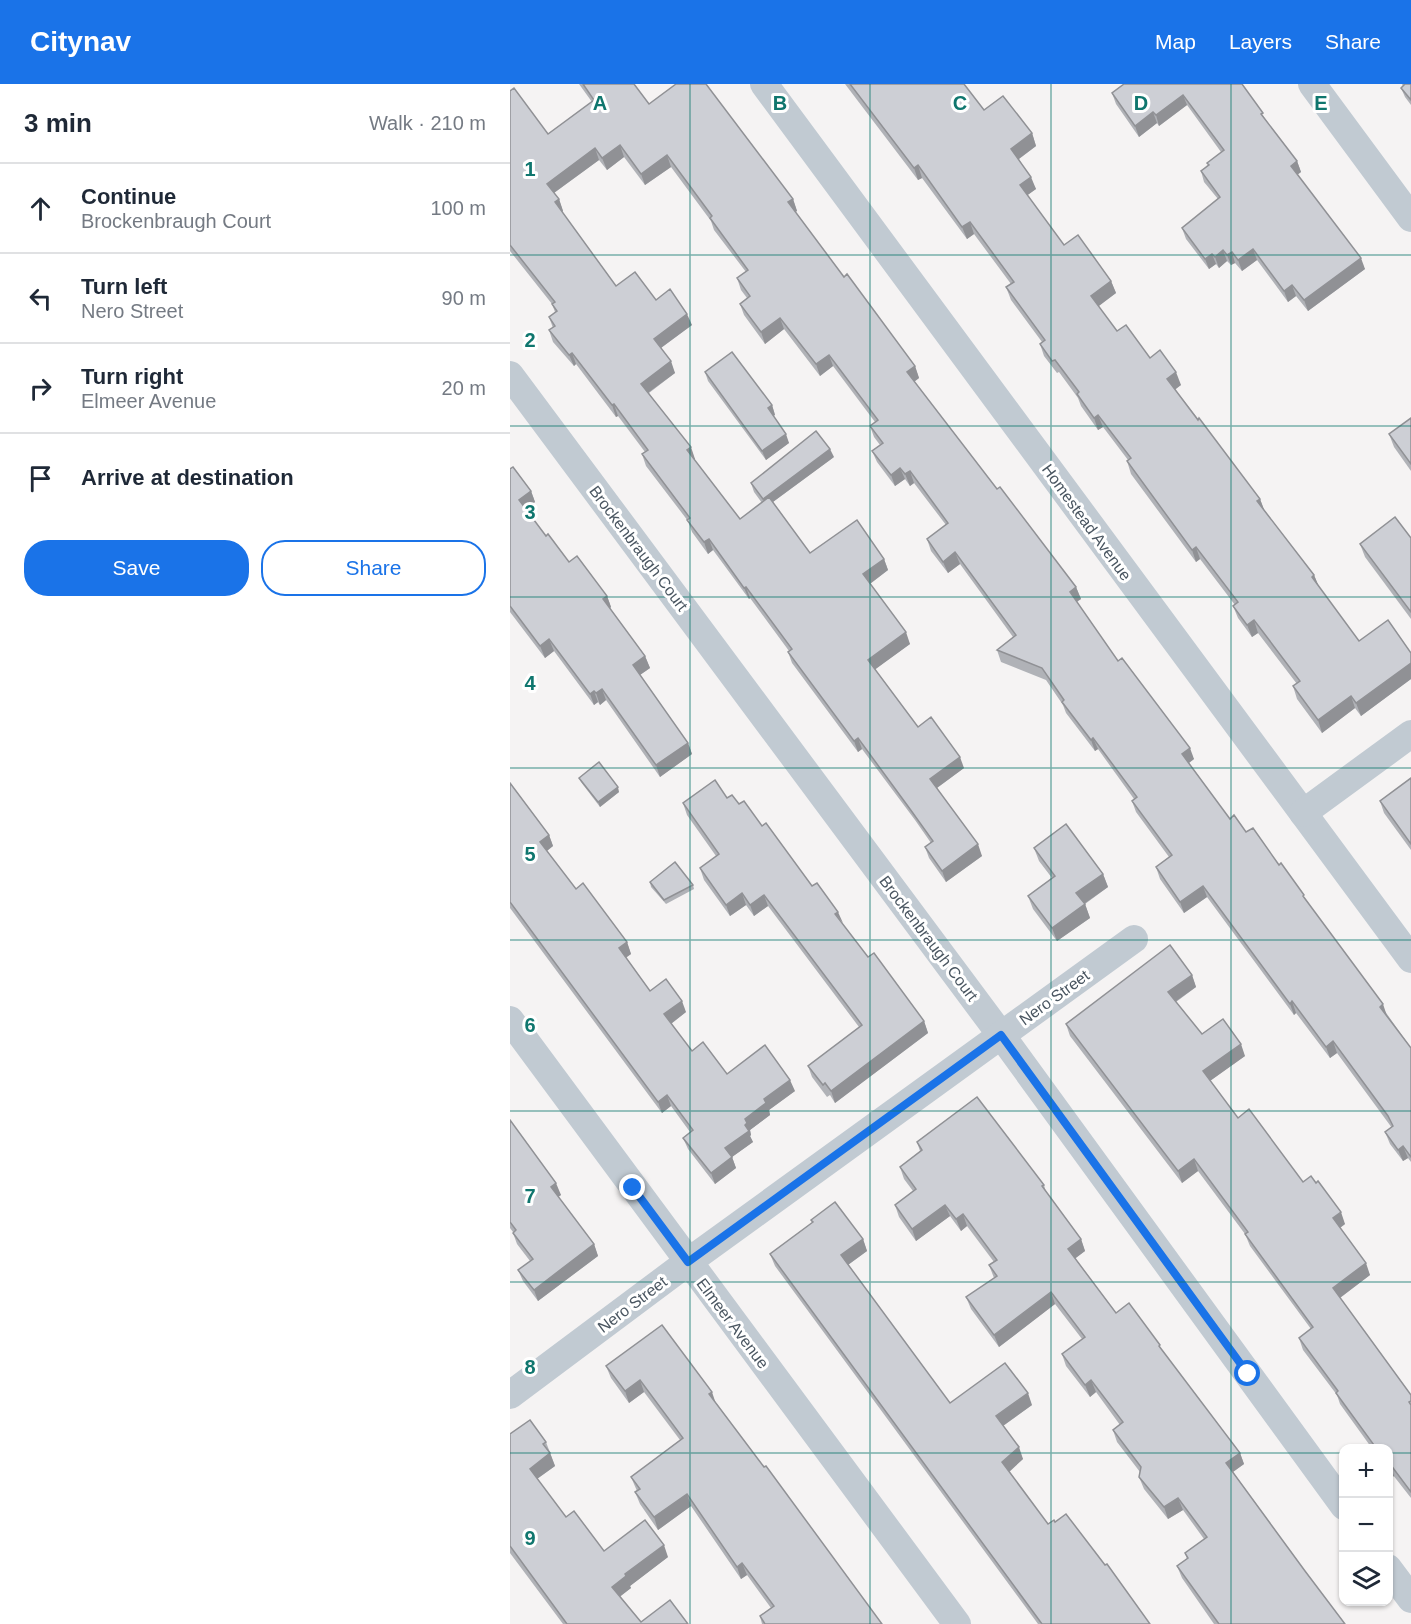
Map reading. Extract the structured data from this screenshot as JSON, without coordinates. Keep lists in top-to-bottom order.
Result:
{
  "streets": {
    "street": [
      "Homestead Avenue",
      "Brockenbraugh Court",
      "Nero Street",
      "Elmeer Avenue"
    ]
  },
  "crossings": [
    ["Brockenbraugh Court", "Nero Street"],
    ["Nero Street", "Elmeer Avenue"]
  ],
  "page": {
    "header": "Citynav",
    "nav": ["Map", "Layers", "Share"],
    "heading": ["3 min", "Walk · 210 m"],
    "list": [
      ["Continue", "Brockenbraugh Court", "100 m"],
      ["Turn left", "Nero Street", "90 m"],
      ["Turn right", "Elmeer Avenue", "20 m"],
      "Arrive at destination"
    ],
    "buttons": ["Save", "Share"],
    "map_buttons": ["+", "−"]
  },
  "grid": {
    "columns": [
      "A",
      "B",
      "C",
      "D",
      "E"
    ],
    "rows": [
      "1",
      "2",
      "3",
      "4",
      "5",
      "6",
      "7",
      "8",
      "9"
    ]
  }
}
